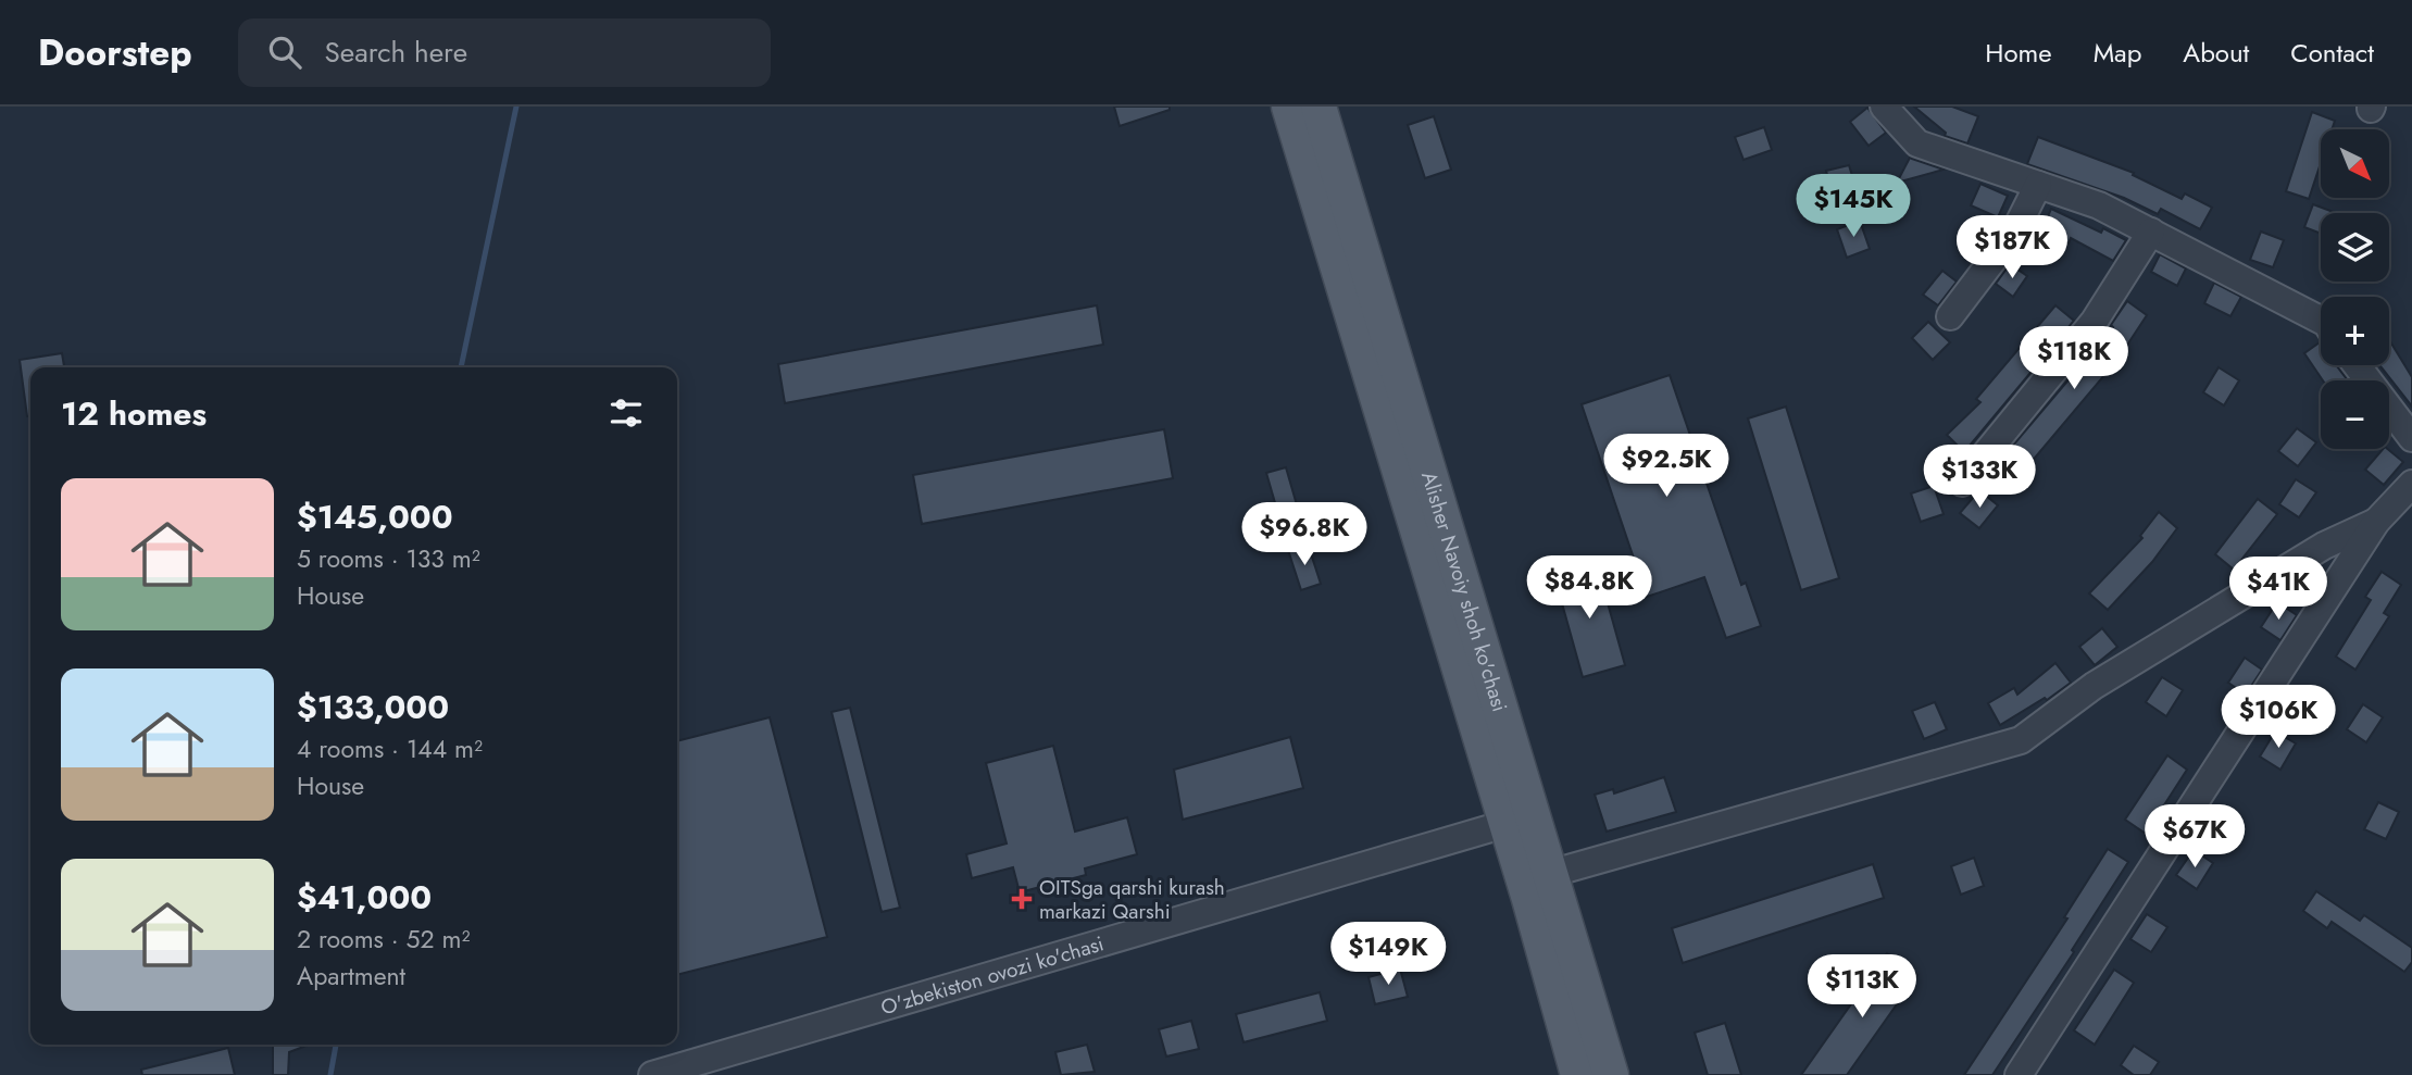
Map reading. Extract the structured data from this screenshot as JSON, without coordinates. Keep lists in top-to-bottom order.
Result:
{
  "streets": {
    "main road": ["Alisher Navoiy shoh ko'chasi"],
    "street": ["O'zbekiston ovozi ko'chasi"]
  },
  "crossings": [
    ["Alisher Navoiy shoh ko'chasi", "O'zbekiston ovozi ko'chasi"]
  ],
  "places": {
    "health": ["OITSga qarshi kurash markazi Qarshi"]
  },
  "north": "bottom right",
  "page": {
    "header": "Doorstep",
    "search": "Search here",
    "nav": [
      "Home",
      "Map",
      "About",
      "Contact"
    ],
    "map_buttons": ["+", "−"],
    "price": [
      "$145K",
      "$187K",
      "$118K",
      "$92.5K",
      "$133K",
      "$96.8K",
      "$84.8K",
      "$41K",
      "$106K",
      "$67K",
      "$149K",
      "$113K"
    ],
    "heading": "12 homes",
    "list": [
      {
        "name": "$145,000",
        "note": "5 rooms · 133 m² · House"
      },
      {
        "name": "$133,000",
        "note": "4 rooms · 144 m² · House"
      },
      {
        "name": "$41,000",
        "note": "2 rooms · 52 m² · Apartment"
      }
    ]
  }
}
